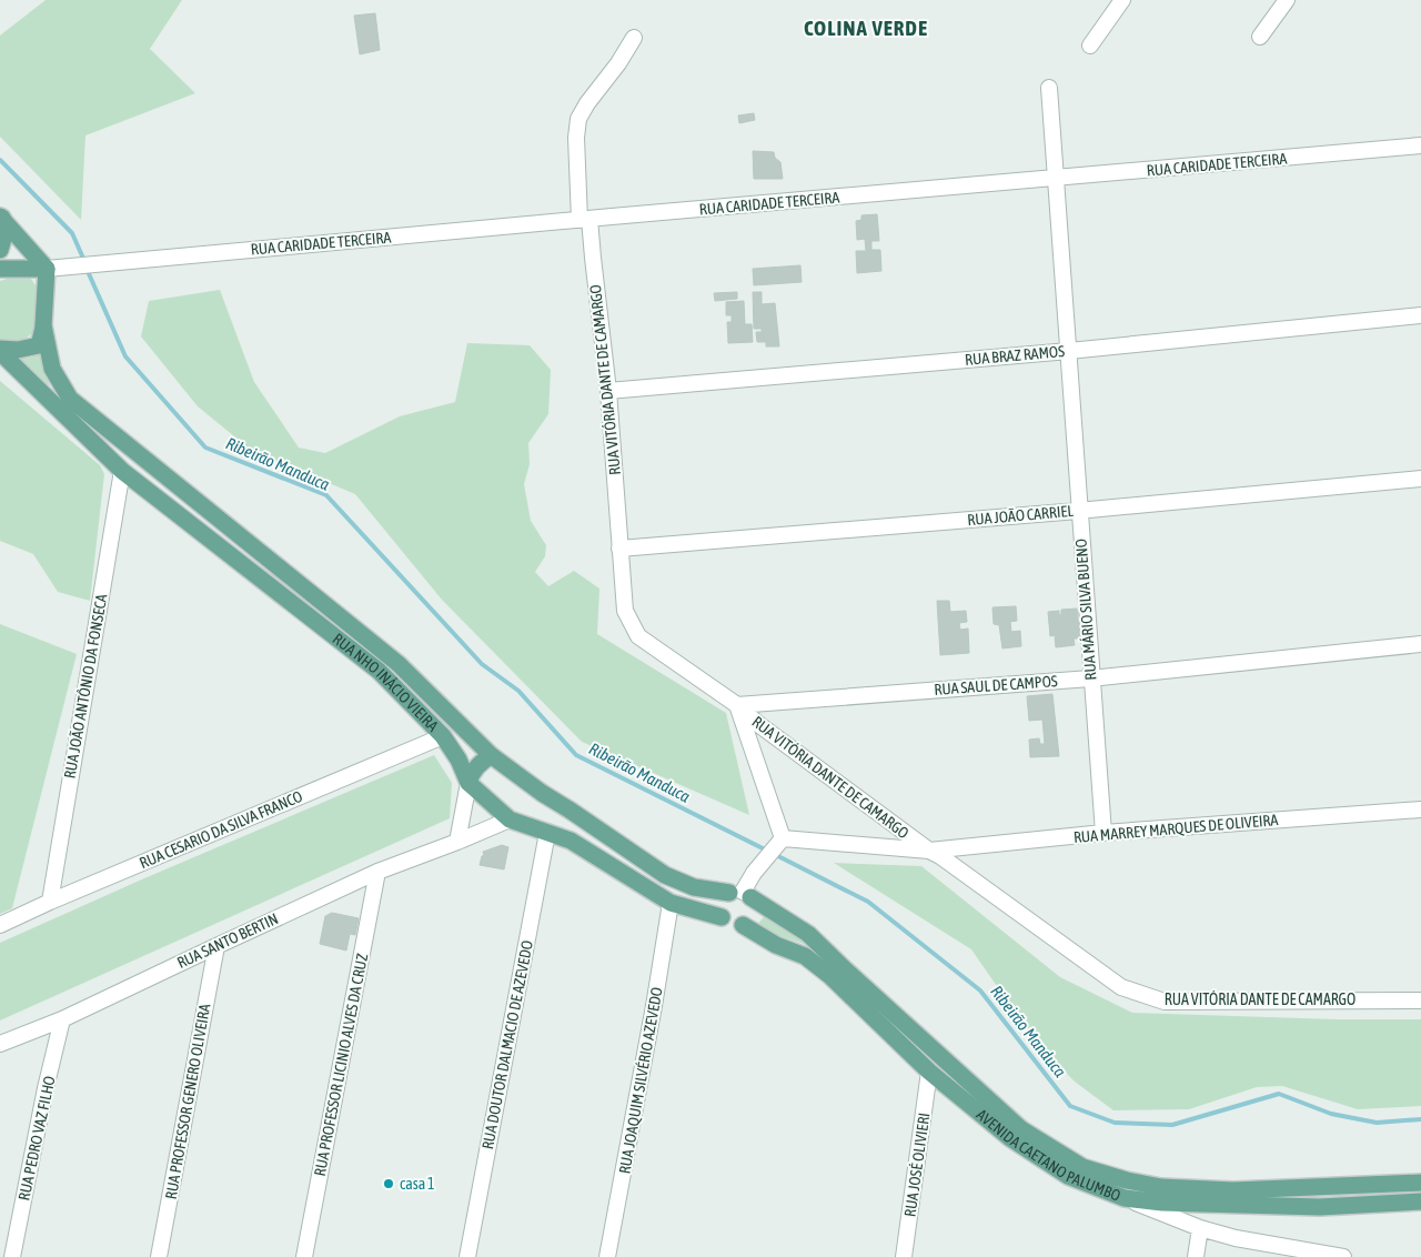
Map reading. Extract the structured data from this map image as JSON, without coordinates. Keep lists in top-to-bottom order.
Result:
{
  "streets": {
    "main road": ["RUA NHO INÁCIO VIEIRA", "AVENIDA CAETANO PALUMBO"],
    "street": [
      "RUA CARIDADE TERCEIRA",
      "RUA BRAZ RAMOS",
      "RUA VITÓRIA DANTE DE CAMARGO",
      "RUA JOÃO CARRIEL",
      "RUA MÁRIO SILVA BUENO",
      "RUA SAUL DE CAMPOS",
      "RUA JOÃO ANTÔNIO DA FONSECA",
      "RUA MARREY MARQUES DE OLIVEIRA",
      "RUA CESARIO DA SILVA FRANCO",
      "RUA SANTO BERTIN",
      "RUA DOUTOR DALMACIO DE AZEVEDO",
      "RUA PROFESSOR LICINIO ALVES DA CRUZ",
      "RUA JOAQUIM SILVÉRIO AZEVEDO",
      "RUA PROFESSOR GENERO OLIVEIRA",
      "RUA PEDRO VAZ FILHO",
      "RUA JOSÉ OLIVIERI"
    ]
  },
  "crossings": [
    ["RUA CARIDADE TERCEIRA", "RUA VITÓRIA DANTE DE CAMARGO"],
    ["RUA CARIDADE TERCEIRA", "RUA MÁRIO SILVA BUENO"],
    ["RUA BRAZ RAMOS", "RUA VITÓRIA DANTE DE CAMARGO"],
    ["RUA BRAZ RAMOS", "RUA MÁRIO SILVA BUENO"],
    ["RUA VITÓRIA DANTE DE CAMARGO", "RUA JOÃO CARRIEL"],
    ["RUA VITÓRIA DANTE DE CAMARGO", "RUA SAUL DE CAMPOS"],
    ["RUA VITÓRIA DANTE DE CAMARGO", "RUA MARREY MARQUES DE OLIVEIRA"],
    ["RUA JOÃO CARRIEL", "RUA MÁRIO SILVA BUENO"],
    ["RUA MÁRIO SILVA BUENO", "RUA SAUL DE CAMPOS"],
    ["RUA MÁRIO SILVA BUENO", "RUA MARREY MARQUES DE OLIVEIRA"],
    ["RUA NHO INÁCIO VIEIRA", "RUA JOÃO ANTÔNIO DA FONSECA"],
    ["RUA NHO INÁCIO VIEIRA", "RUA CESARIO DA SILVA FRANCO"],
    ["RUA NHO INÁCIO VIEIRA", "RUA SANTO BERTIN"],
    ["RUA NHO INÁCIO VIEIRA", "RUA DOUTOR DALMACIO DE AZEVEDO"],
    ["RUA NHO INÁCIO VIEIRA", "RUA JOAQUIM SILVÉRIO AZEVEDO"],
    ["RUA NHO INÁCIO VIEIRA", "AVENIDA CAETANO PALUMBO"],
    ["RUA JOÃO ANTÔNIO DA FONSECA", "RUA CESARIO DA SILVA FRANCO"],
    ["RUA SANTO BERTIN", "RUA PROFESSOR LICINIO ALVES DA CRUZ"],
    ["RUA SANTO BERTIN", "RUA PROFESSOR GENERO OLIVEIRA"],
    ["RUA SANTO BERTIN", "RUA PEDRO VAZ FILHO"],
    ["AVENIDA CAETANO PALUMBO", "RUA JOSÉ OLIVIERI"]
  ],
  "districts": ["COLINA VERDE"],
  "water": ["Ribeirão Manduca"],
  "places": ["casa 1"]
}
